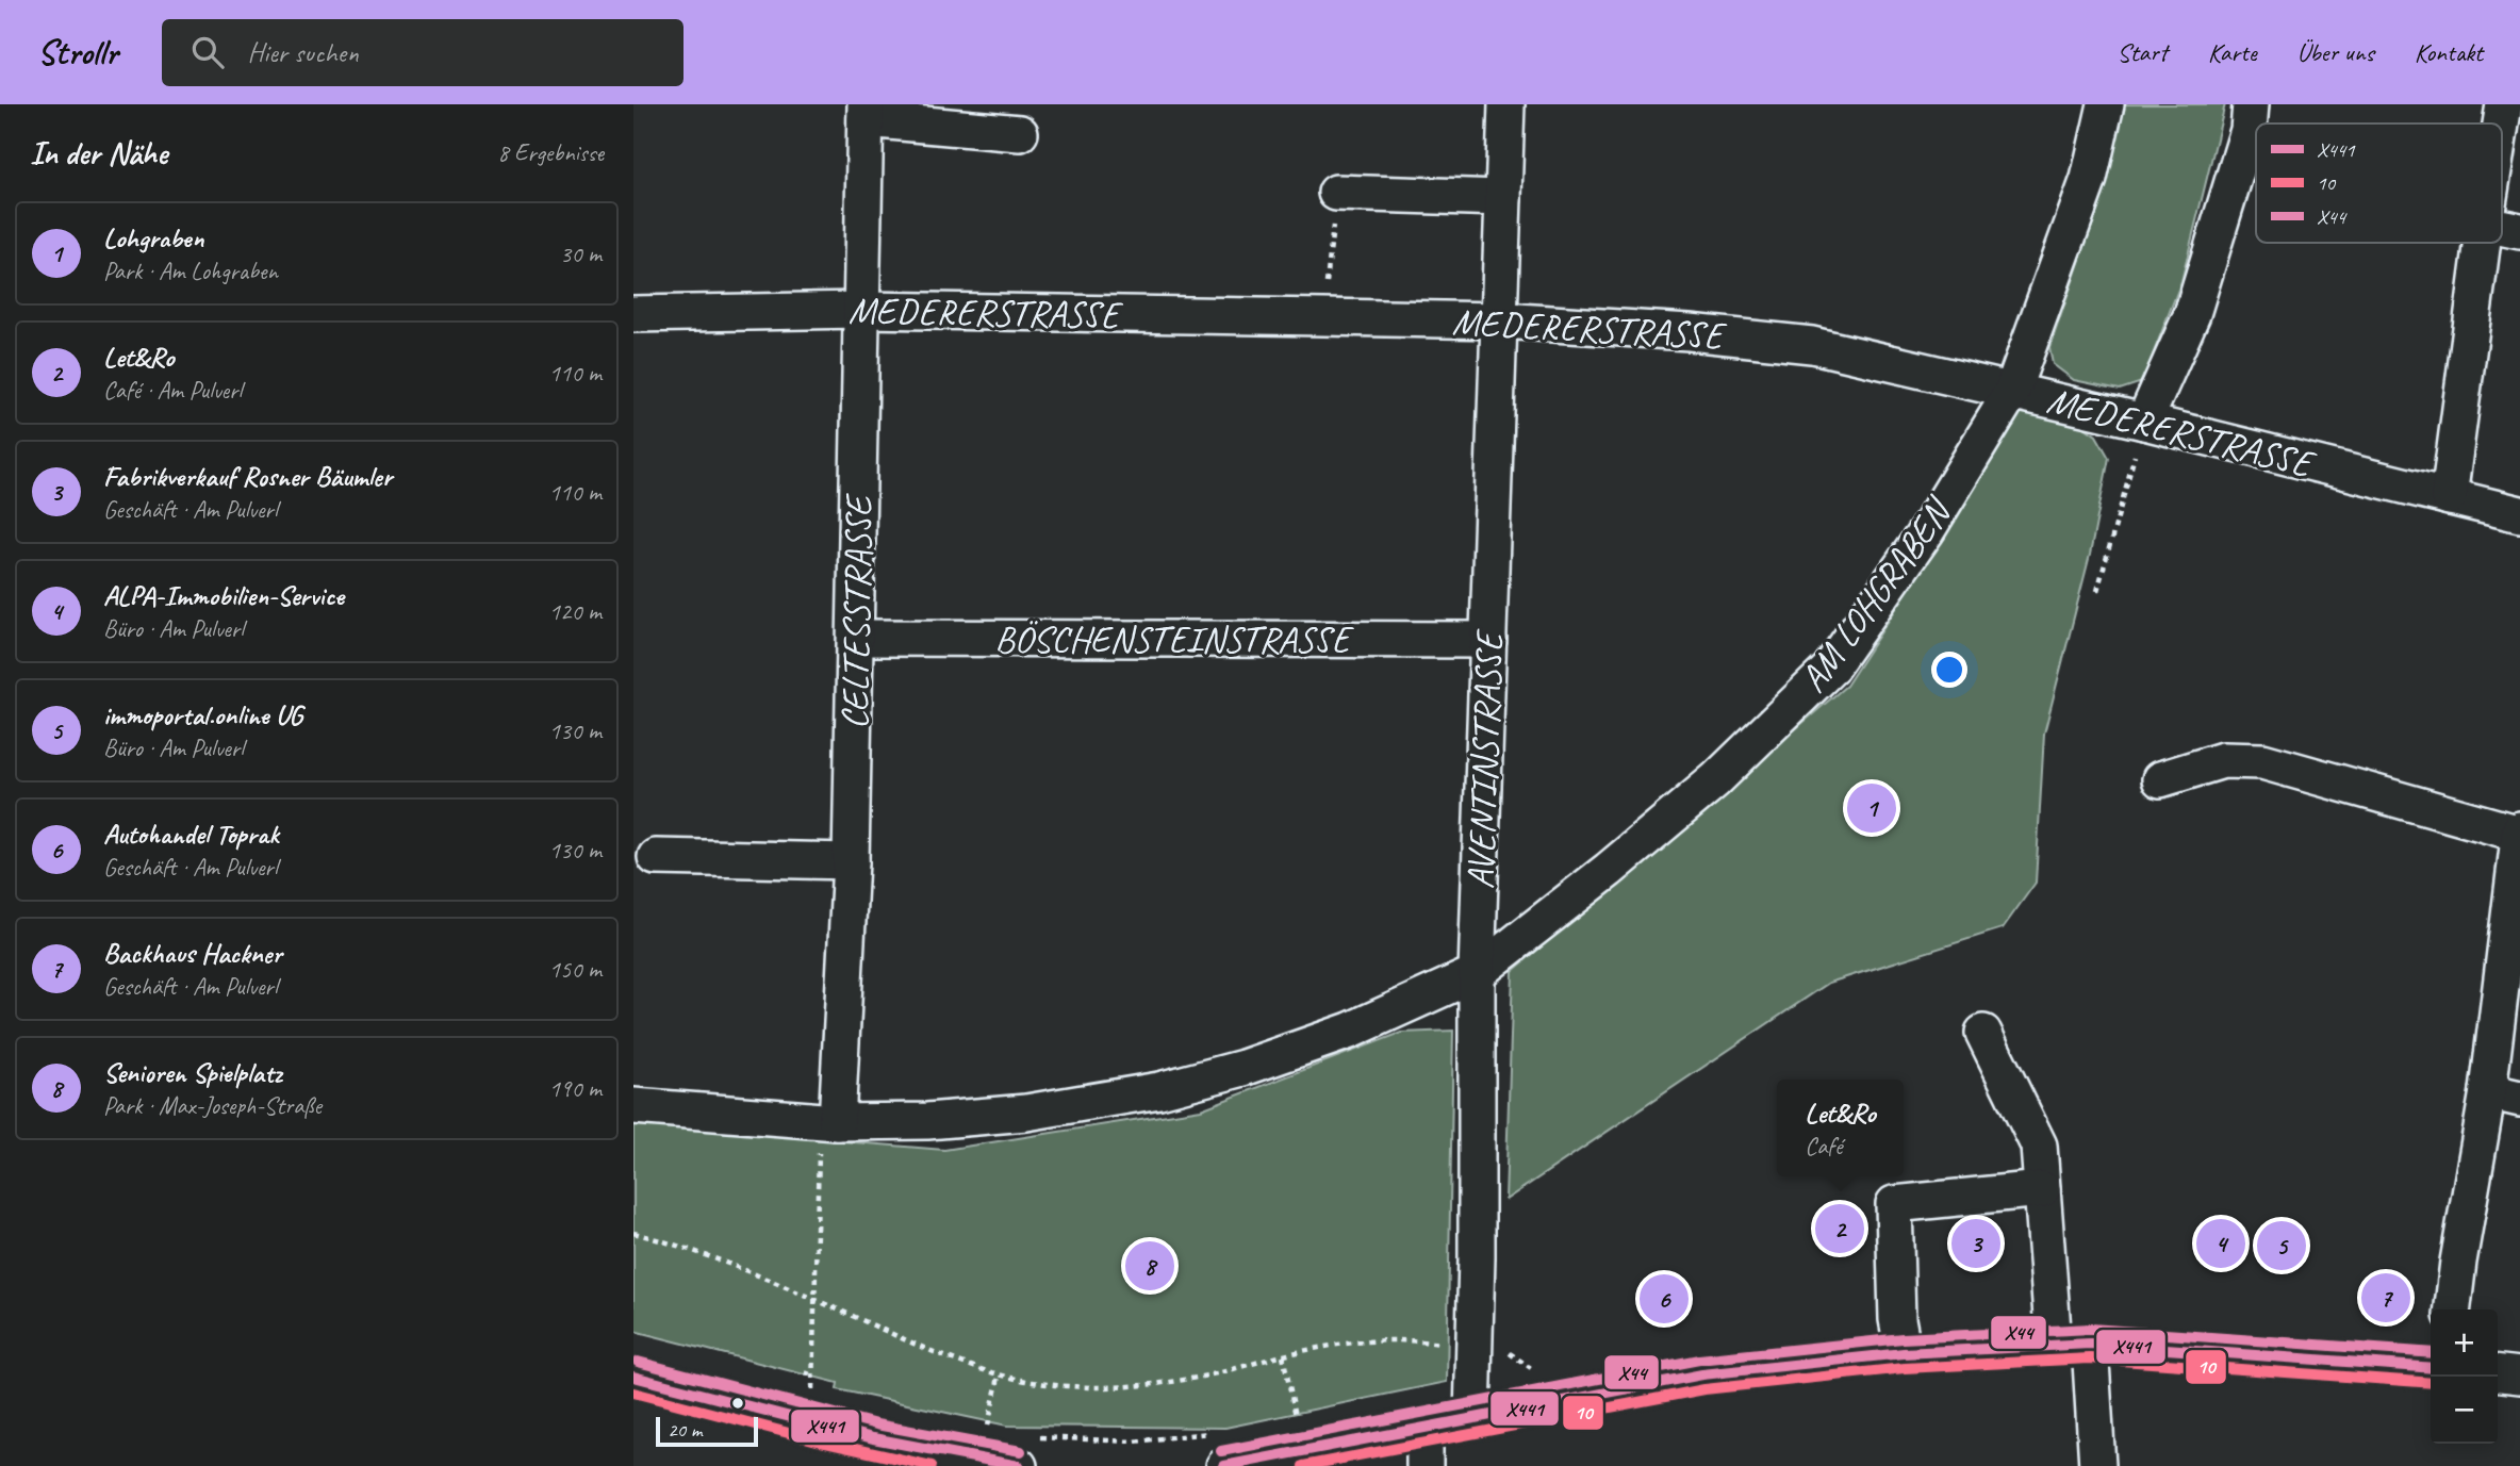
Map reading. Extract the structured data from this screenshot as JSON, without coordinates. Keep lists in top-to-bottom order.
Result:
{
  "streets": {
    "street": [
      "MEDERERSTRASSE",
      "AM LOHGRABEN",
      "CELTESSTRASSE",
      "BÖSCHENSTEINSTRASSE",
      "AVENTINSTRASSE"
    ]
  },
  "crossings": [
    ["MEDERERSTRASSE", "AM LOHGRABEN"],
    ["MEDERERSTRASSE", "CELTESSTRASSE"],
    ["MEDERERSTRASSE", "AVENTINSTRASSE"],
    ["AM LOHGRABEN", "CELTESSTRASSE"],
    ["AM LOHGRABEN", "AVENTINSTRASSE"],
    ["CELTESSTRASSE", "BÖSCHENSTEINSTRASSE"],
    ["BÖSCHENSTEINSTRASSE", "AVENTINSTRASSE"]
  ],
  "lines": ["transit line X44", "transit line X441", "transit line 10"],
  "legend": ["X441", "10", "X44"],
  "scale_bar": "20 m",
  "page": {
    "header": "Strollr",
    "search": "Hier suchen",
    "nav": [
      "Start",
      "Karte",
      "Über uns",
      "Kontakt"
    ],
    "heading": ["In der Nähe", "8 Ergebnisse"],
    "list": [
      {
        "mark": "1",
        "name": "Lohgraben",
        "note": "Park · Am Lohgraben",
        "value": "30 m"
      },
      {
        "mark": "2",
        "name": "Let&Ro",
        "note": "Café · Am Pulverl",
        "value": "110 m"
      },
      {
        "mark": "3",
        "name": "Fabrikverkauf Rosner Bäumler",
        "note": "Geschäft · Am Pulverl",
        "value": "110 m"
      },
      {
        "mark": "4",
        "name": "ALPA-Immobilien-Service",
        "note": "Büro · Am Pulverl",
        "value": "120 m"
      },
      {
        "mark": "5",
        "name": "immoportal.online UG",
        "note": "Büro · Am Pulverl",
        "value": "130 m"
      },
      {
        "mark": "6",
        "name": "Autohandel Toprak",
        "note": "Geschäft · Am Pulverl",
        "value": "130 m"
      },
      {
        "mark": "7",
        "name": "Backhaus Hackner",
        "note": "Geschäft · Am Pulverl",
        "value": "150 m"
      },
      {
        "mark": "8",
        "name": "Senioren Spielplatz",
        "note": "Park · Max-Joseph-Straße",
        "value": "190 m"
      }
    ],
    "pins": [
      "1",
      "2",
      "3",
      "4",
      "5",
      "8",
      "7",
      "6"
    ],
    "popup": ["Let&Ro", "Café"],
    "map_buttons": ["+", "−"],
    "scale": "20 m"
  }
}
